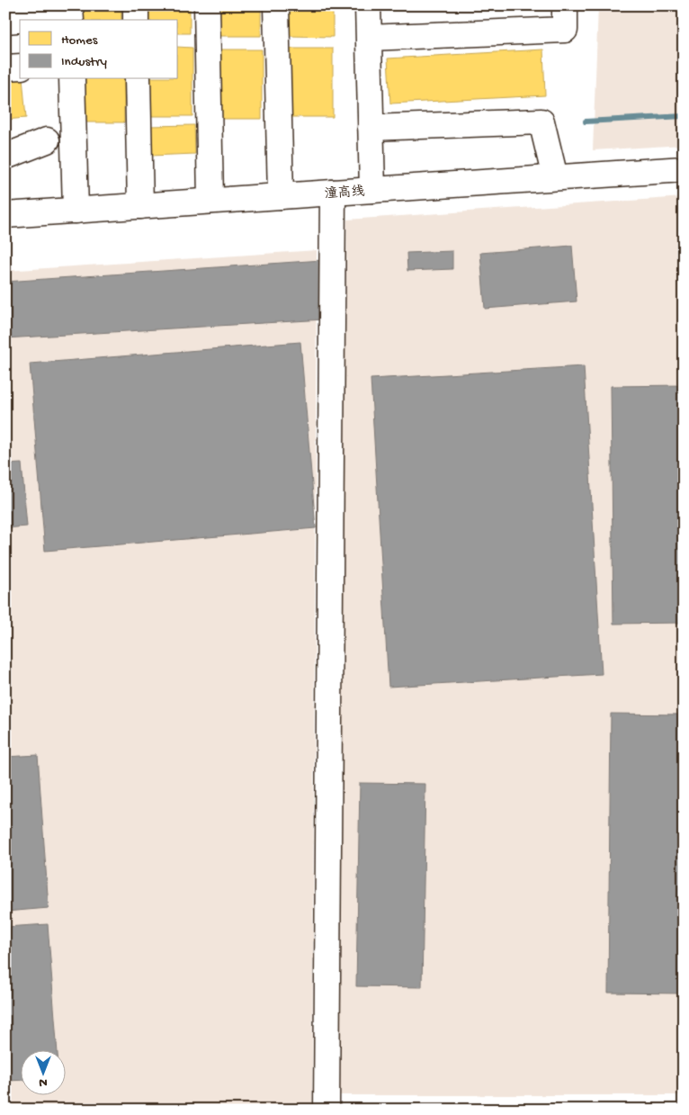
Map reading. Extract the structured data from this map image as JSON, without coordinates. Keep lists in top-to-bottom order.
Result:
{
  "streets": {
    "street": ["潼高线"]
  },
  "legend": ["Homes", "Industry"],
  "north": "bottom"
}
